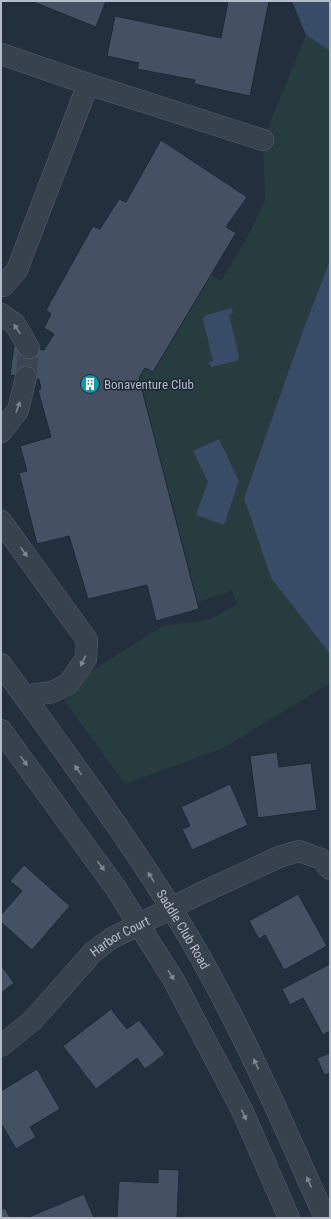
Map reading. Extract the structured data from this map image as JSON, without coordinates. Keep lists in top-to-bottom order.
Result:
{
  "streets": {
    "street": ["Saddle Club Road", "Harbor Court"]
  },
  "crossings": [
    ["Saddle Club Road", "Harbor Court"]
  ],
  "places": {
    "building": ["Bonaventure Club"]
  }
}
